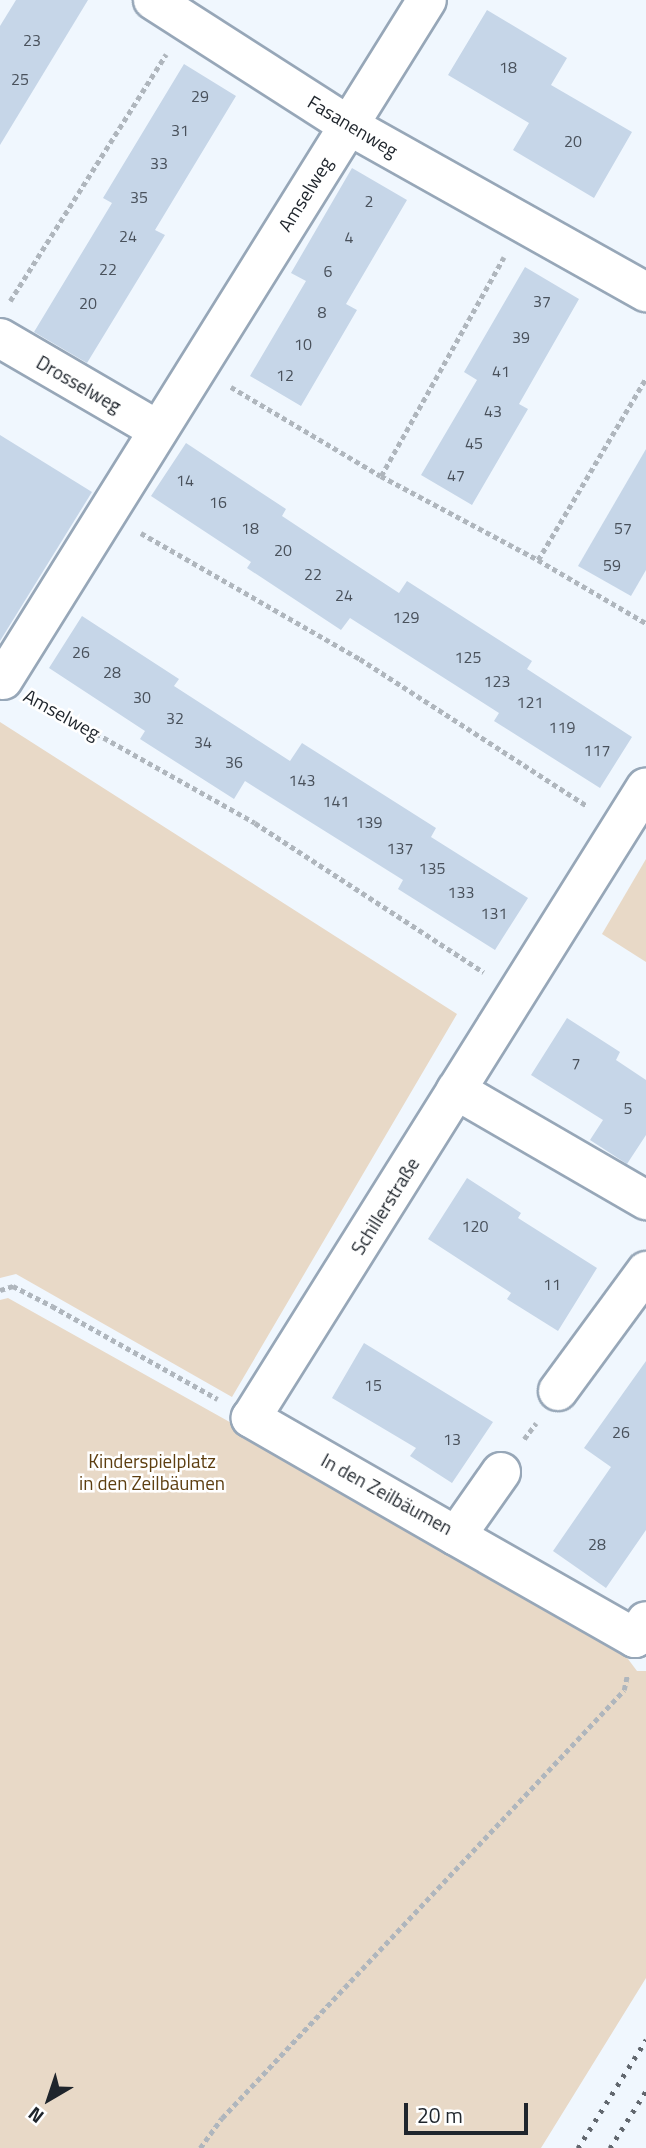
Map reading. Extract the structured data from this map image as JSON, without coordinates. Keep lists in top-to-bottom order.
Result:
{
  "streets": {
    "street": [
      "Fasanenweg",
      "Amselweg",
      "Drosselweg",
      "Schillerstraße",
      "In den Zeilbäumen"
    ]
  },
  "crossings": [
    ["Fasanenweg", "Amselweg"],
    ["Amselweg", "Drosselweg"],
    ["Amselweg", "Schillerstraße"],
    ["Schillerstraße", "In den Zeilbäumen"]
  ],
  "parks": ["Kinderspielplatz in den Zeilbäumen"],
  "house_numbers": [
    "23",
    "18",
    "25",
    "29",
    "31",
    "20",
    "33",
    "35",
    "2",
    "24",
    "4",
    "22",
    "6",
    "37",
    "20",
    "8",
    "39",
    "10",
    "41",
    "12",
    "43",
    "45",
    "47",
    "14",
    "16",
    "18",
    "57",
    "20",
    "59",
    "22",
    "24",
    "129",
    "26",
    "125",
    "28",
    "123",
    "30",
    "121",
    "32",
    "119",
    "34",
    "117",
    "36",
    "143",
    "141",
    "139",
    "137",
    "135",
    "133",
    "131",
    "7",
    "5",
    "120",
    "11",
    "15",
    "26",
    "13",
    "28"
  ],
  "scale_bar": "20 m",
  "north": "bottom left"
}
